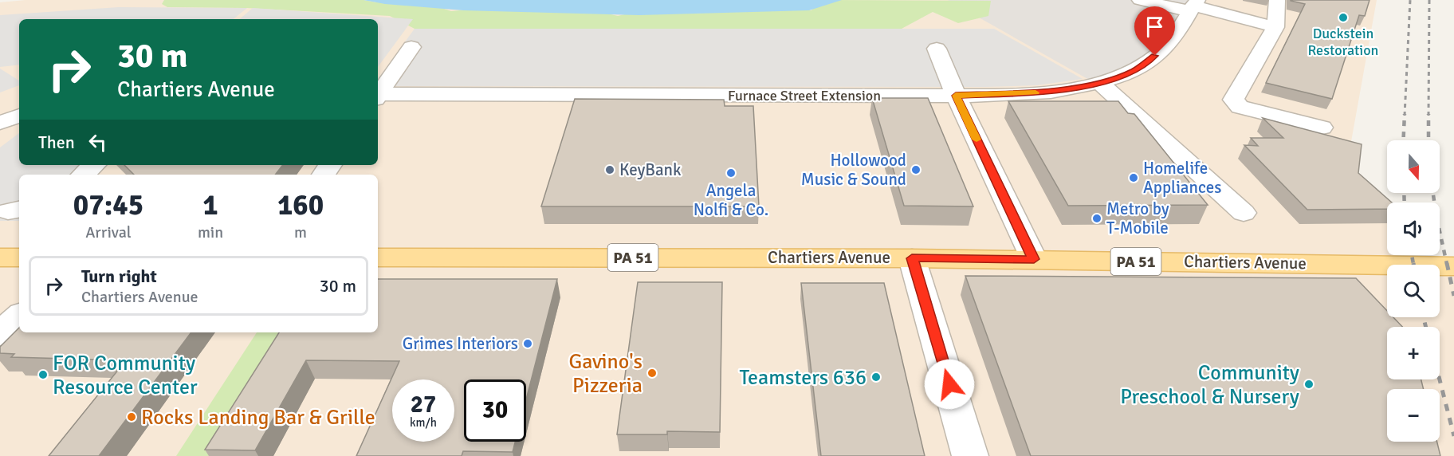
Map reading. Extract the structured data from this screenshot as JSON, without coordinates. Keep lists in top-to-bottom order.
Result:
{
  "streets": {
    "main road": ["PA 51", "Chartiers Avenue"],
    "street": ["Furnace Street Extension"]
  },
  "places": [
    "Duckstein Restoration",
    "KeyBank",
    "Hollowood Music & Sound",
    "Angela Nolfi & Co.",
    "Homelife Appliances",
    "Metro by T-Mobile",
    "Grimes Interiors",
    "Gavino's Pizzeria",
    "FOR Community Resource Center",
    "Teamsters 636",
    "Community Preschool & Nursery",
    "Rocks Landing Bar & Grille"
  ],
  "north": "bottom",
  "page": {
    "turn": ["30 m", "Chartiers Avenue"],
    "then": "Then",
    "map_buttons": ["+", "−"],
    "eta": [
      "07:45",
      "Arrival",
      "1",
      "min",
      "160",
      "m"
    ],
    "list": [
      {
        "name": "Turn right",
        "note": "Chartiers Avenue",
        "value": "30 m"
      }
    ],
    "speed": "27 km/h",
    "limit": "30"
  }
}
